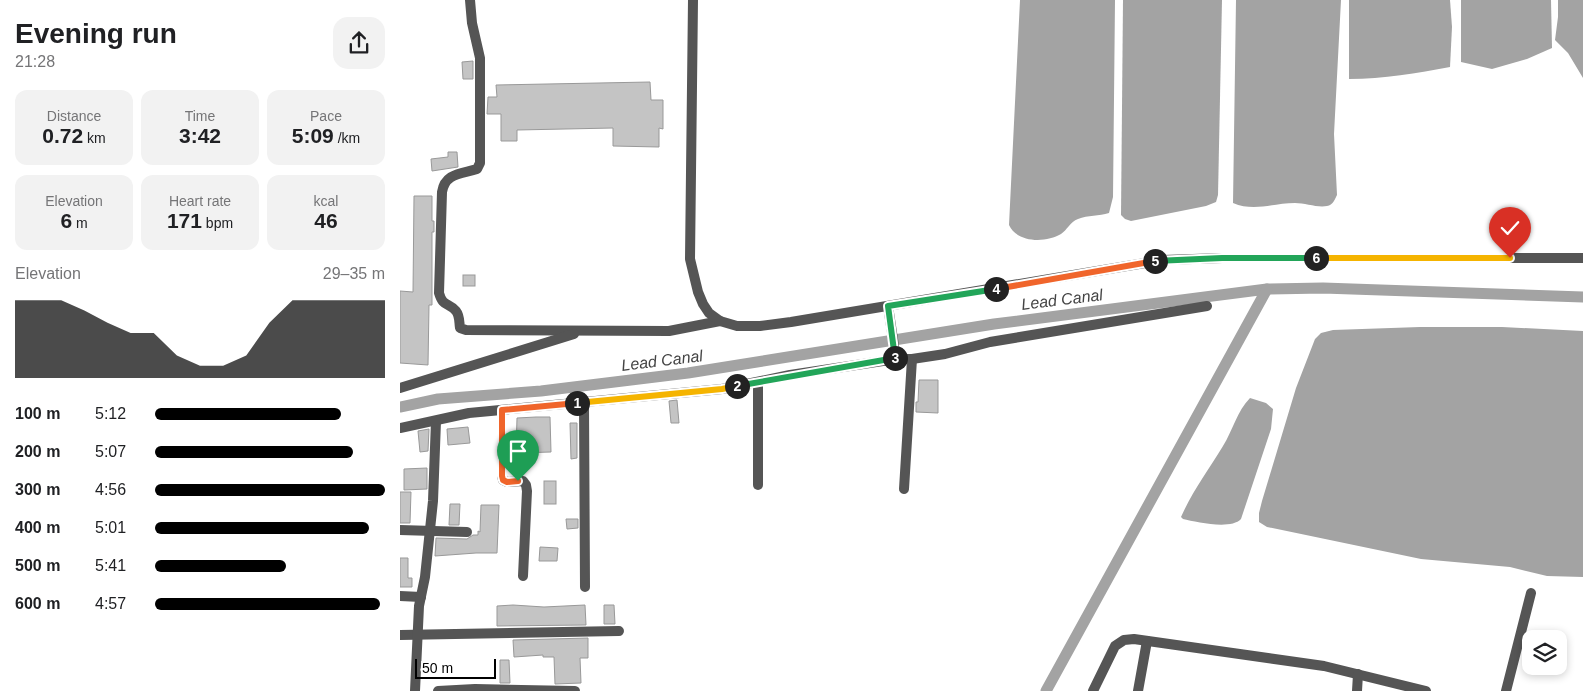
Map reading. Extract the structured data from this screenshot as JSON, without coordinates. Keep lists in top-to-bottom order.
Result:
{
  "water": ["Lead Canal"],
  "scale_bar": "50 m",
  "page": {
    "heading": ["Evening run", "21:28"],
    "stats": [
      ["Distance", "0.72 km"],
      ["Time", "3:42"],
      ["Pace", "5:09 /km"],
      ["Elevation", "6 m"],
      ["Heart rate", "171 bpm"],
      ["kcal", "46"]
    ],
    "pins": [
      "6",
      "5",
      "4",
      "3",
      "2",
      "1"
    ],
    "chart": ["Elevation", "29–35 m"],
    "list": [
      {
        "name": "100 m",
        "note": "5:12"
      },
      {
        "name": "200 m",
        "note": "5:07"
      },
      {
        "name": "300 m",
        "note": "4:56"
      },
      {
        "name": "400 m",
        "note": "5:01"
      },
      {
        "name": "500 m",
        "note": "5:41"
      },
      {
        "name": "600 m",
        "note": "4:57"
      }
    ],
    "scale": "50 m"
  }
}
